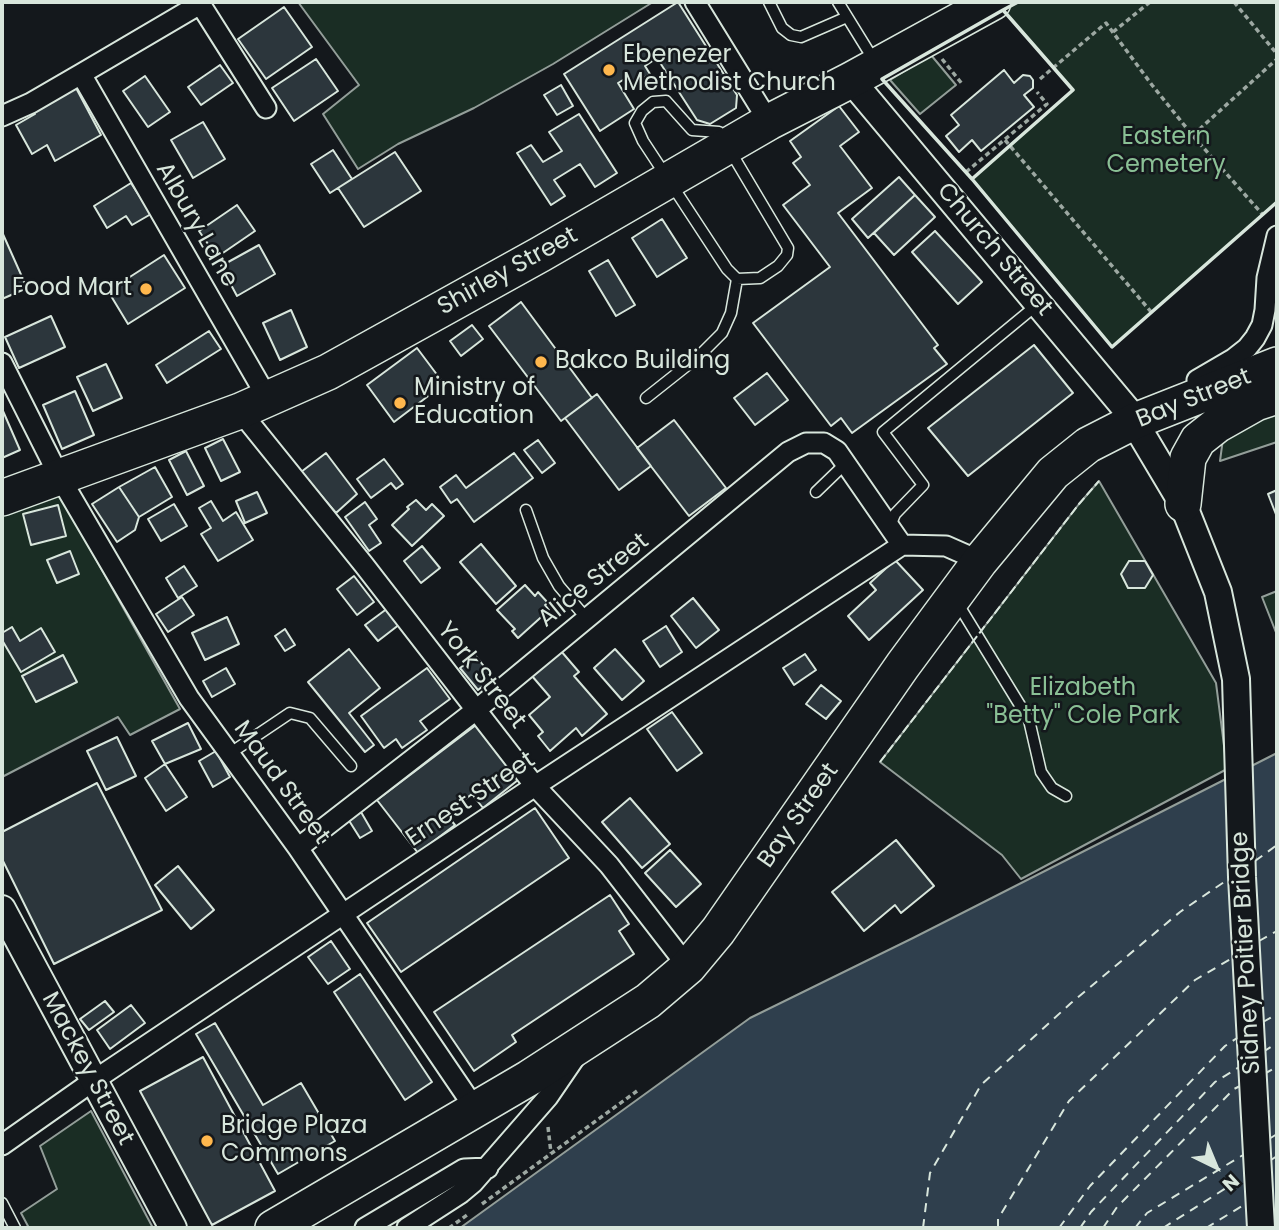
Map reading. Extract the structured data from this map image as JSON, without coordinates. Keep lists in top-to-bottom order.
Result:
{
  "streets": {
    "highway": ["Shirley Street", "Bay Street"],
    "main road": ["Church Street", "Sidney Poitier Bridge", "Mackey Street"],
    "street": [
      "Albury Lane",
      "Alice Street",
      "York Street",
      "Maud Street",
      "Ernest Street"
    ]
  },
  "crossings": [
    ["Albury Lane", "Shirley Street"],
    ["Albury Lane", "York Street"],
    ["Church Street", "Shirley Street"],
    ["Church Street", "Bay Street"],
    ["Church Street", "Sidney Poitier Bridge"],
    ["Shirley Street", "York Street"],
    ["Shirley Street", "Maud Street"],
    ["Bay Street", "York Street"],
    ["Bay Street", "Maud Street"],
    ["Alice Street", "York Street"],
    ["Alice Street", "Maud Street"],
    ["Alice Street", "Ernest Street"],
    ["York Street", "Ernest Street"],
    ["Maud Street", "Ernest Street"],
    ["Ernest Street", "Mackey Street"]
  ],
  "parks": ["Eastern Cemetery", "Elizabeth \"Betty\" Cole Park"],
  "places": [
    "Ebenezer Methodist Church",
    "Food Mart",
    "Bakco Building",
    "Ministry of Education",
    "Bridge Plaza Commons"
  ],
  "north": "bottom right"
}
